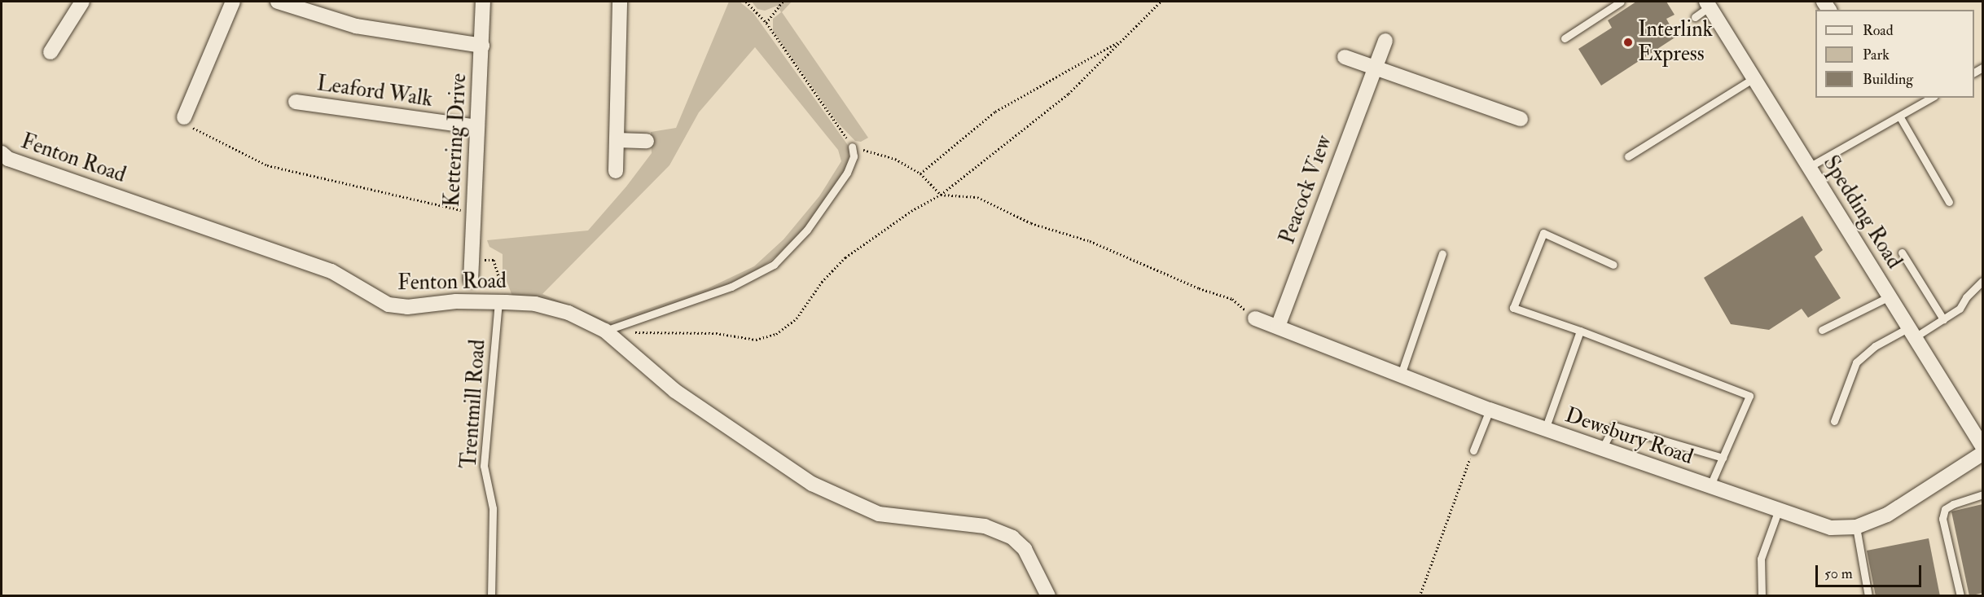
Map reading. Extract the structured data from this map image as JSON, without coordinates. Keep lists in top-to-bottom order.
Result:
{
  "streets": {
    "street": [
      "Leaford Walk",
      "Kettering Drive",
      "Fenton Road",
      "Peacock View",
      "Spedding Road",
      "Dewsbury Road"
    ],
    "lane": ["Trentmill Road"]
  },
  "crossings": [
    ["Leaford Walk", "Kettering Drive"],
    ["Fenton Road", "Trentmill Road"],
    ["Peacock View", "Dewsbury Road"]
  ],
  "places": ["Interlink Express"],
  "legend": ["Road", "Park", "Building"],
  "scale_bar": "50 m"
}
